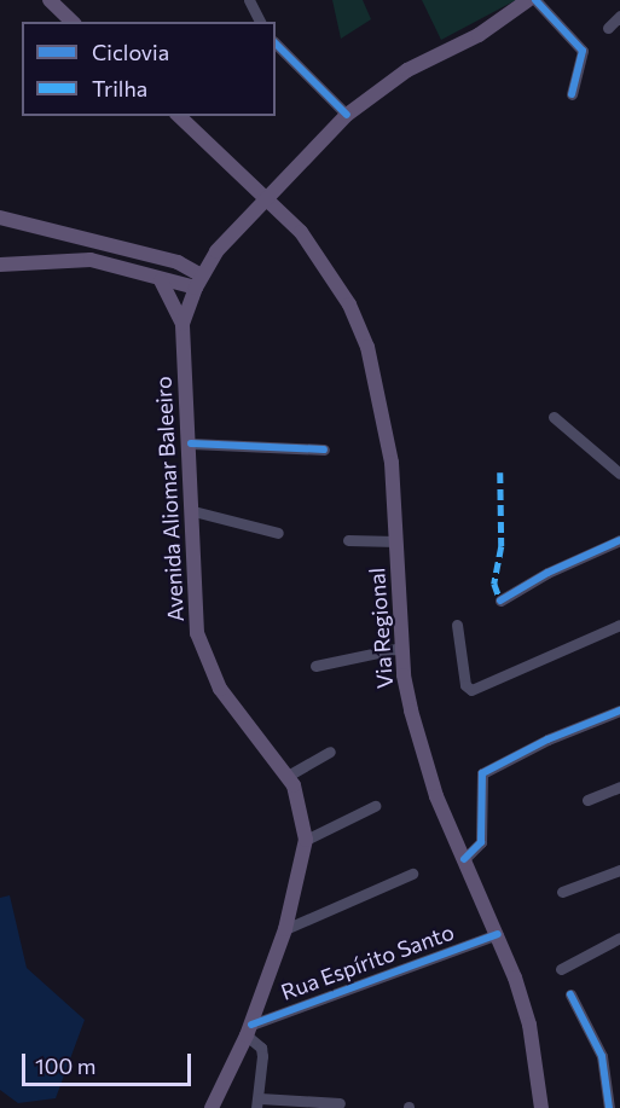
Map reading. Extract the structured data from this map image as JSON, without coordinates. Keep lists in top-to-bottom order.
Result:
{
  "streets": {
    "main road": ["Avenida Aliomar Baleeiro", "Via Regional"],
    "street": ["Rua Espírito Santo"]
  },
  "crossings": [
    ["Avenida Aliomar Baleeiro", "Rua Espírito Santo"],
    ["Via Regional", "Rua Espírito Santo"]
  ],
  "legend": ["Ciclovia", "Trilha"],
  "scale_bar": "100 m"
}
